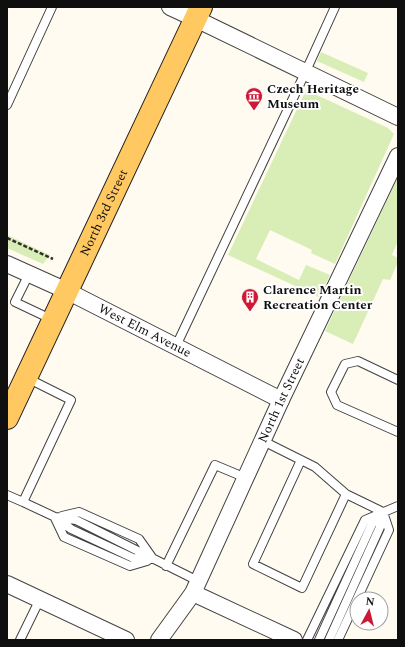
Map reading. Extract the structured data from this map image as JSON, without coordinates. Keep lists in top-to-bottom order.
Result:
{
  "streets": {
    "main road": ["North 3rd Street"],
    "street": ["West Elm Avenue", "North 1st Street"]
  },
  "crossings": [
    ["North 3rd Street", "West Elm Avenue"],
    ["West Elm Avenue", "North 1st Street"]
  ],
  "places": {
    "museum": ["Czech Heritage Museum"],
    "building": ["Clarence Martin Recreation Center"]
  },
  "north": "top"
}
